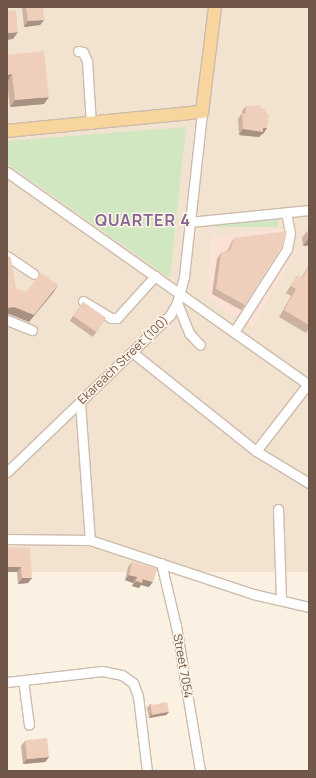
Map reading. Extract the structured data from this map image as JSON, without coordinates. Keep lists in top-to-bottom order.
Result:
{
  "streets": {
    "main road": ["Ekareach Street (100)"],
    "street": ["Street 7054"]
  },
  "districts": ["QUARTER 4"]
}
